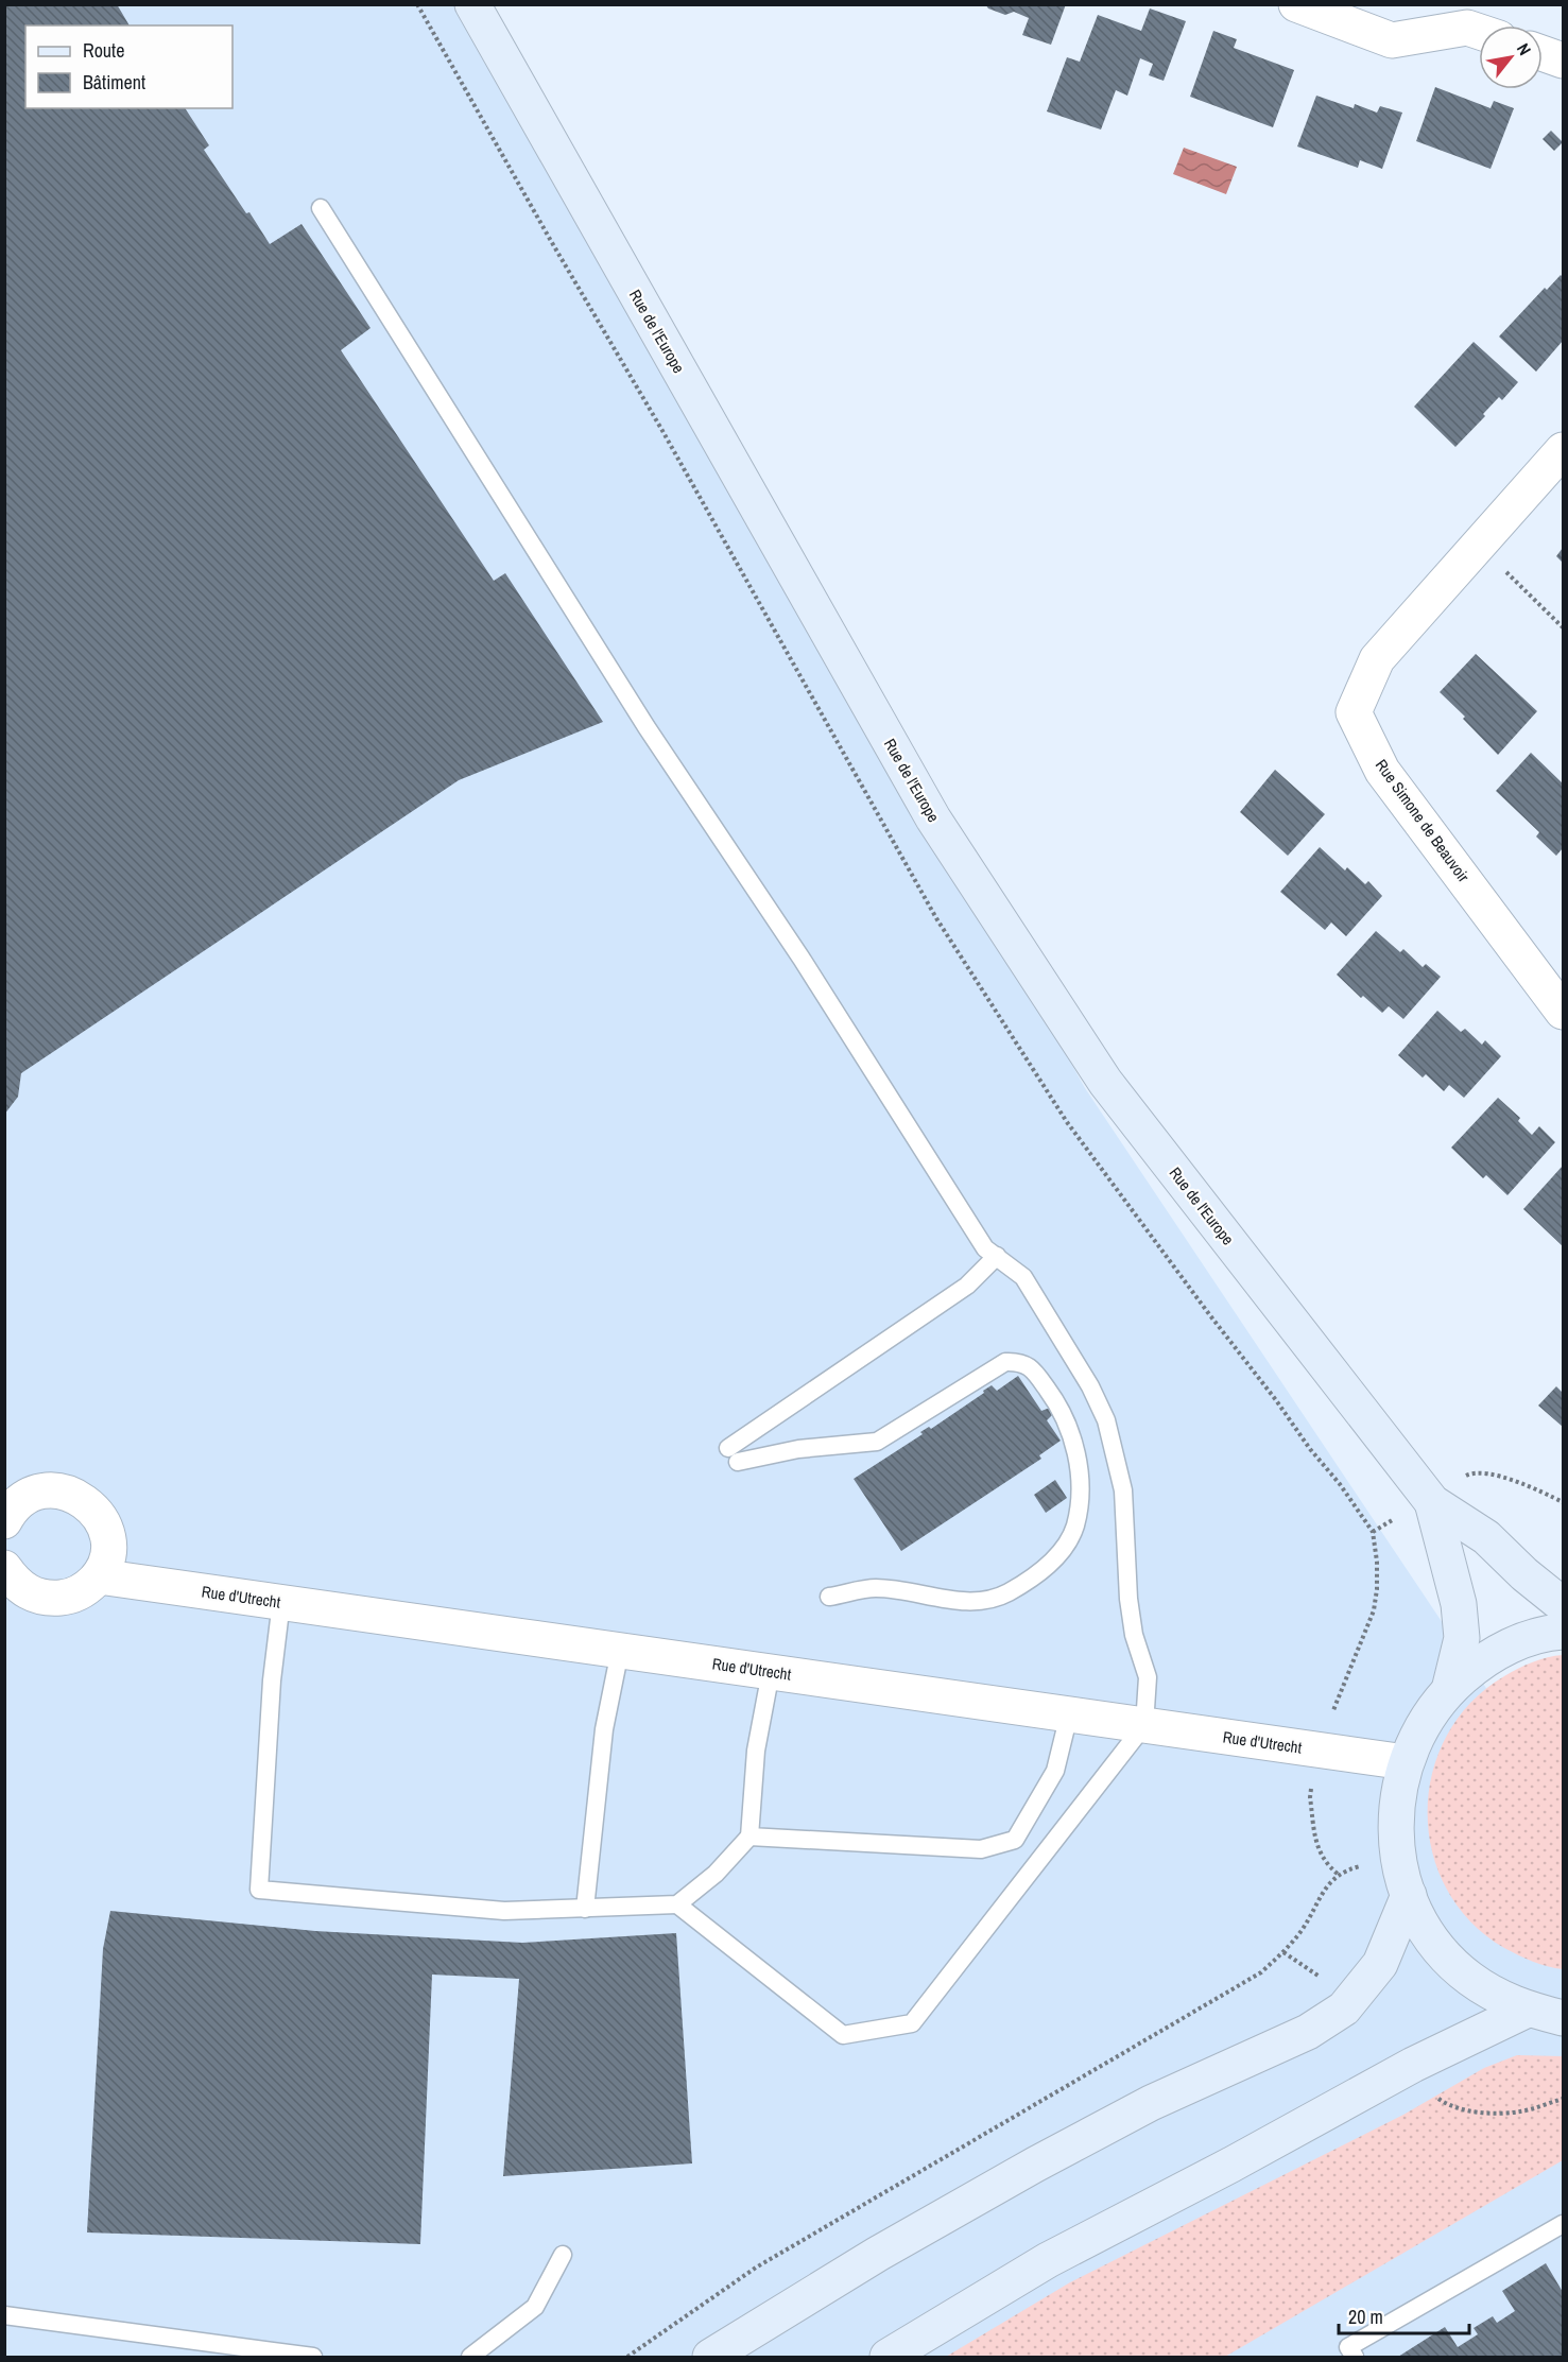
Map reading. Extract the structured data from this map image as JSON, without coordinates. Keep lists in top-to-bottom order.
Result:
{
  "streets": {
    "main road": ["Rue de l'Europe"],
    "street": ["Rue Simone de Beauvoir", "Rue d'Utrecht"]
  },
  "legend": ["Route", "Bâtiment"],
  "scale_bar": "20 m",
  "north": "top right"
}
